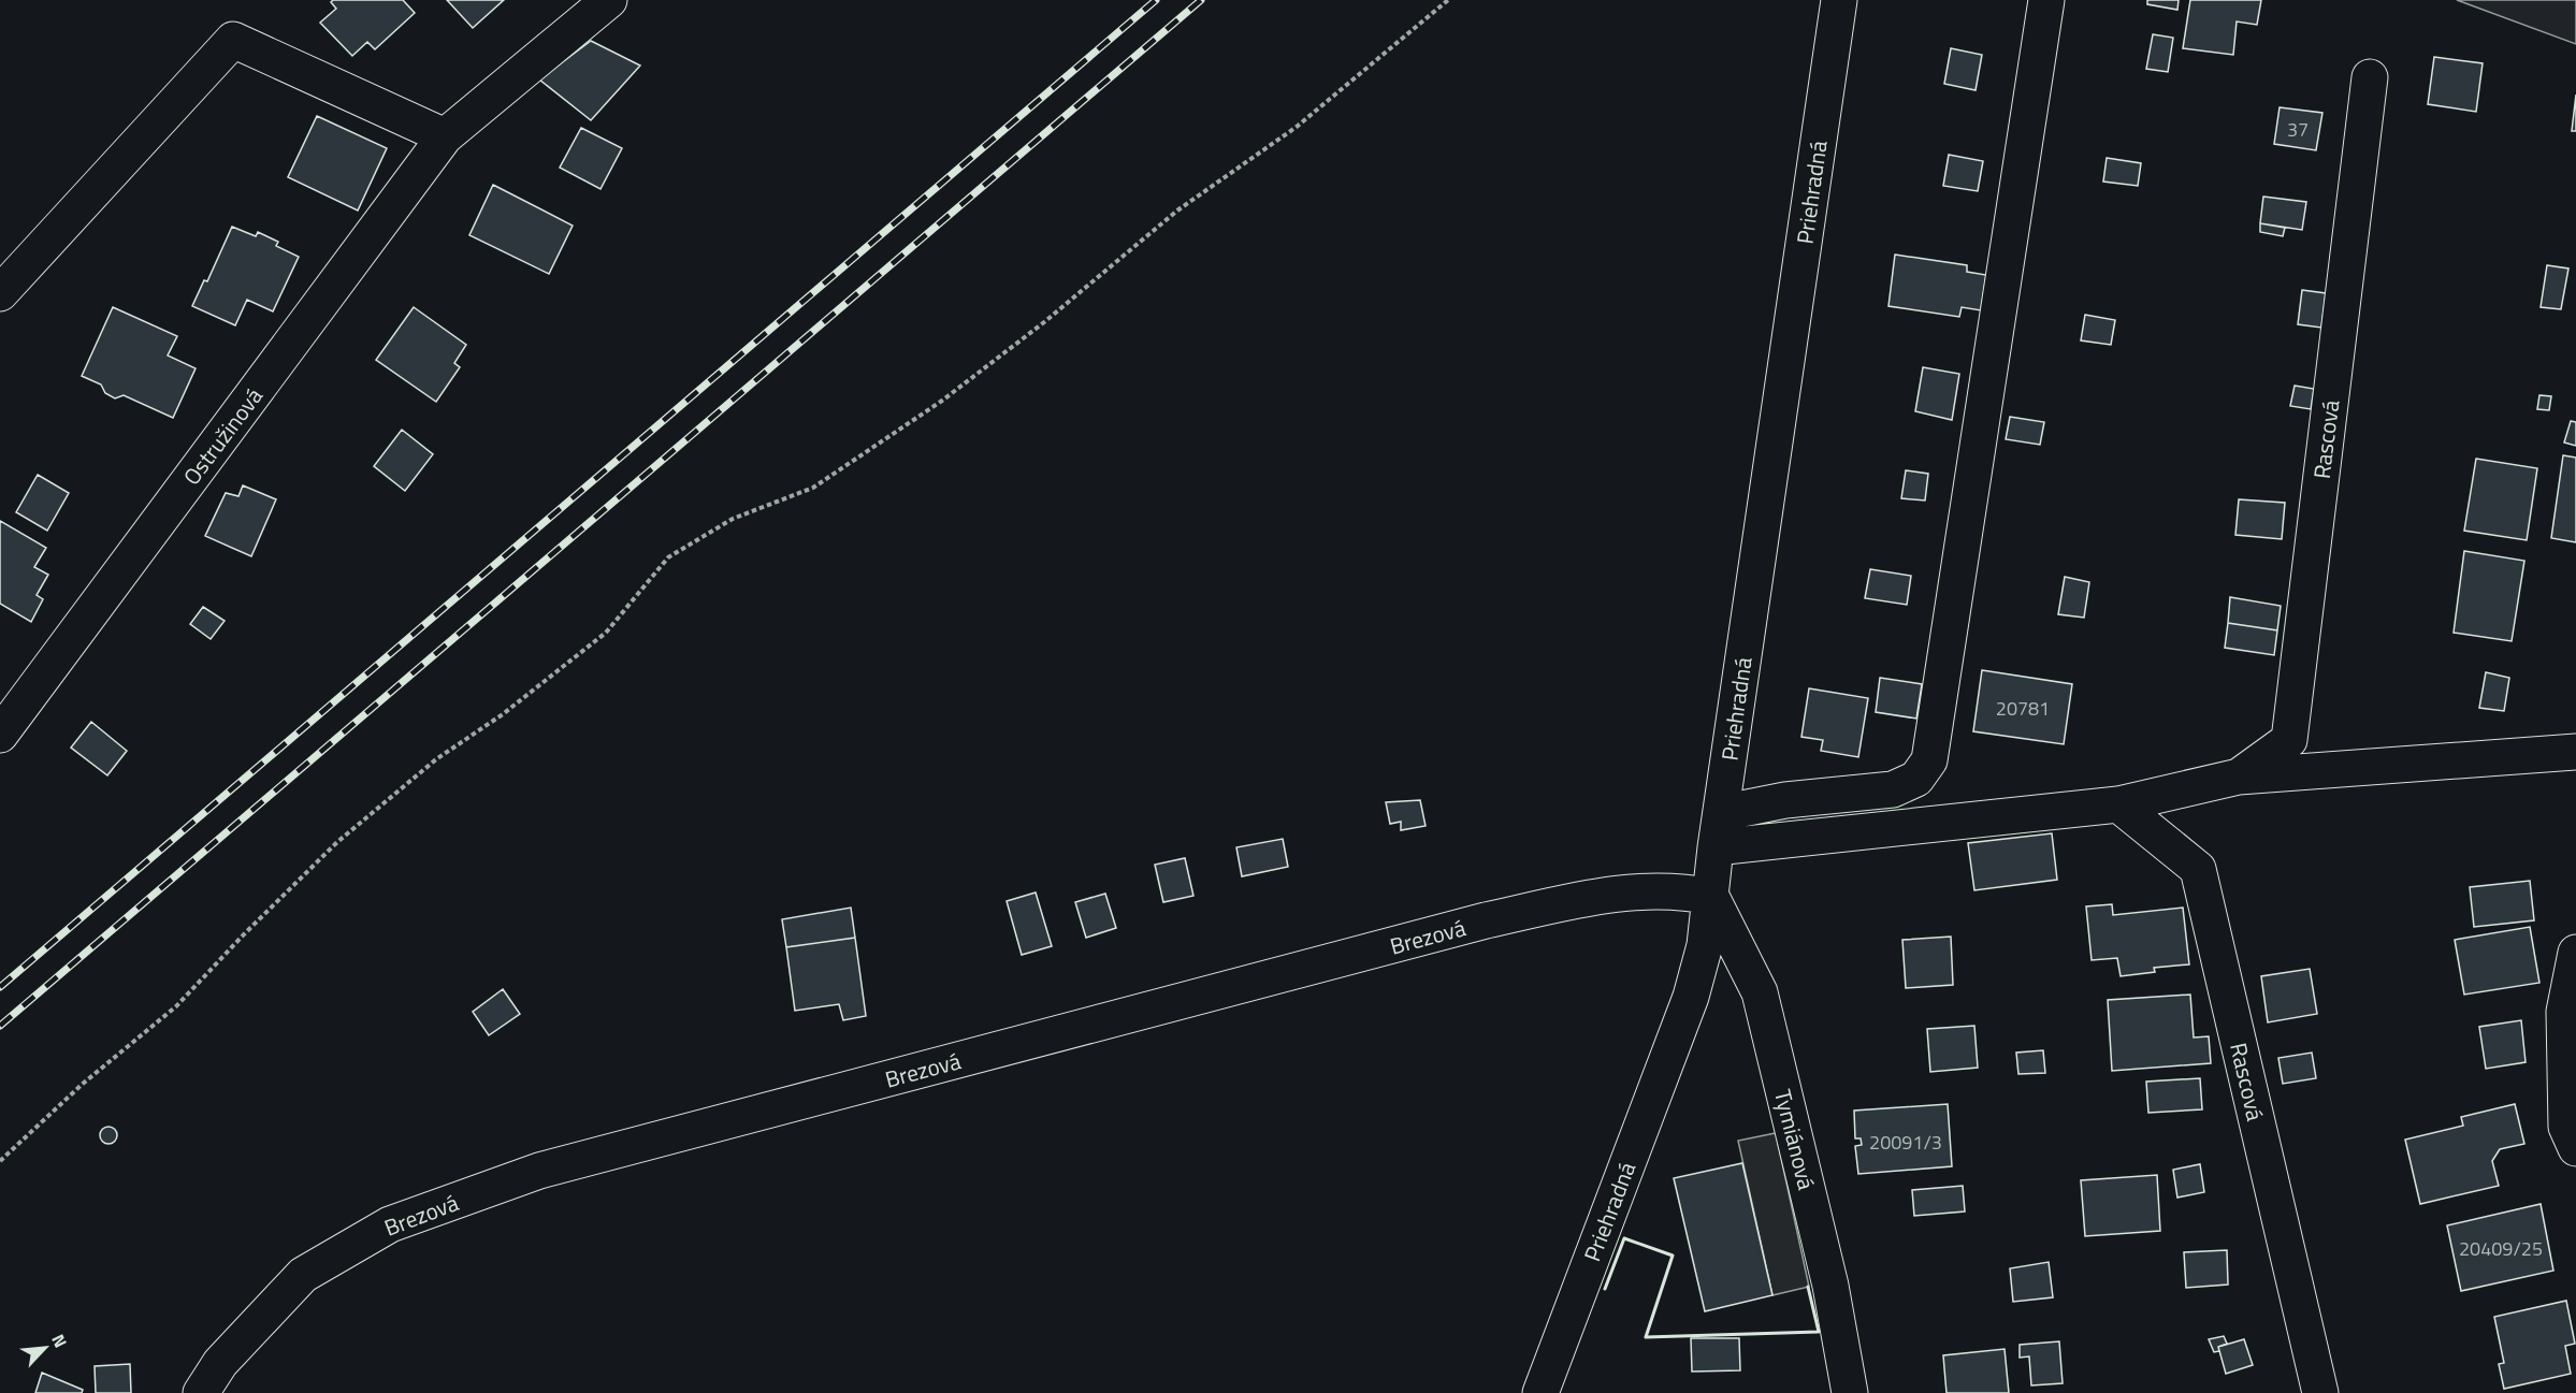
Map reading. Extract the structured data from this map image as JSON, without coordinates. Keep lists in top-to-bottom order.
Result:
{
  "streets": {
    "street": [
      "Priehradná",
      "Ostružinová",
      "Rascová",
      "Brezová",
      "Tymiánová"
    ]
  },
  "crossings": [
    ["Priehradná", "Brezová"],
    ["Priehradná", "Tymiánová"],
    ["Brezová", "Tymiánová"]
  ],
  "house_numbers": [
    "37",
    "20781",
    "20091/3",
    "20409/25"
  ],
  "north": "top right"
}
